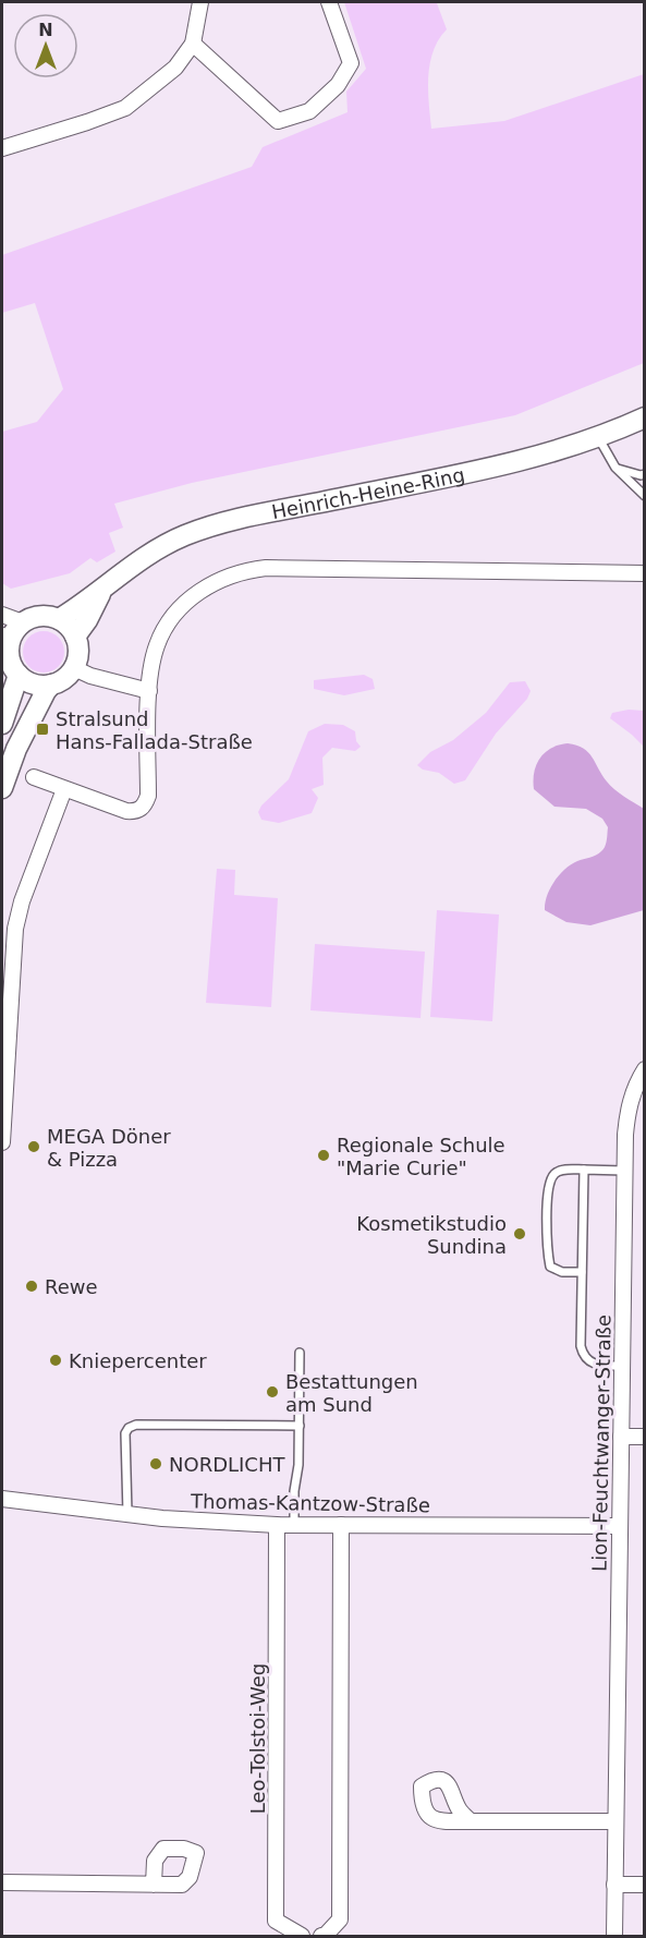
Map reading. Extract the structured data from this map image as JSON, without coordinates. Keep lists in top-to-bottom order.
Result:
{
  "streets": {
    "main road": ["Heinrich-Heine-Ring"],
    "street": ["Lion-Feuchtwanger-Straße", "Thomas-Kantzow-Straße", "Leo-Tolstoi-Weg"]
  },
  "crossings": [
    ["Lion-Feuchtwanger-Straße", "Thomas-Kantzow-Straße"],
    ["Thomas-Kantzow-Straße", "Leo-Tolstoi-Weg"]
  ],
  "places": {
    "transit": ["Stralsund Hans-Fallada-Straße"],
    "other": [
      "MEGA Döner & Pizza",
      "Regionale Schule \"Marie Curie\"",
      "Kosmetikstudio Sundina",
      "Rewe",
      "Kniepercenter",
      "Bestattungen am Sund",
      "NORDLICHT"
    ]
  },
  "north": "top"
}
